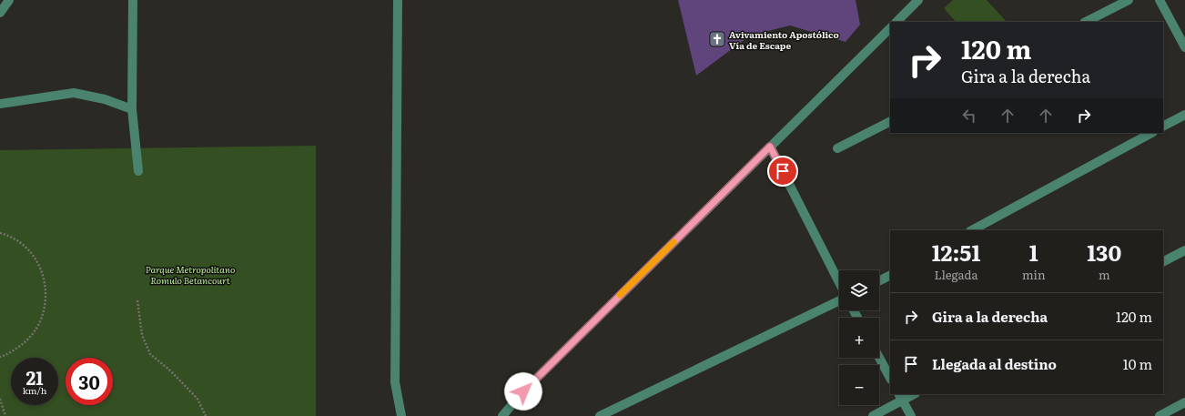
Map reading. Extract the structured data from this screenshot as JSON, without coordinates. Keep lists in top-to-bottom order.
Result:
{
  "parks": ["Parque Metropolitano Romulo Betancourt"],
  "places": {
    "church": ["Avivamiento Apostólico Vía de Escape"]
  },
  "page": {
    "turn": ["120 m", "Gira a la derecha"],
    "eta": [
      "12:51",
      "Llegada",
      "1",
      "min",
      "130",
      "m"
    ],
    "map_buttons": ["+", "−"],
    "list": [
      {
        "name": "Gira a la derecha",
        "value": "120 m"
      },
      {
        "name": "Llegada al destino",
        "value": "10 m"
      }
    ],
    "speed": "21 km/h",
    "limit": "30"
  }
}
